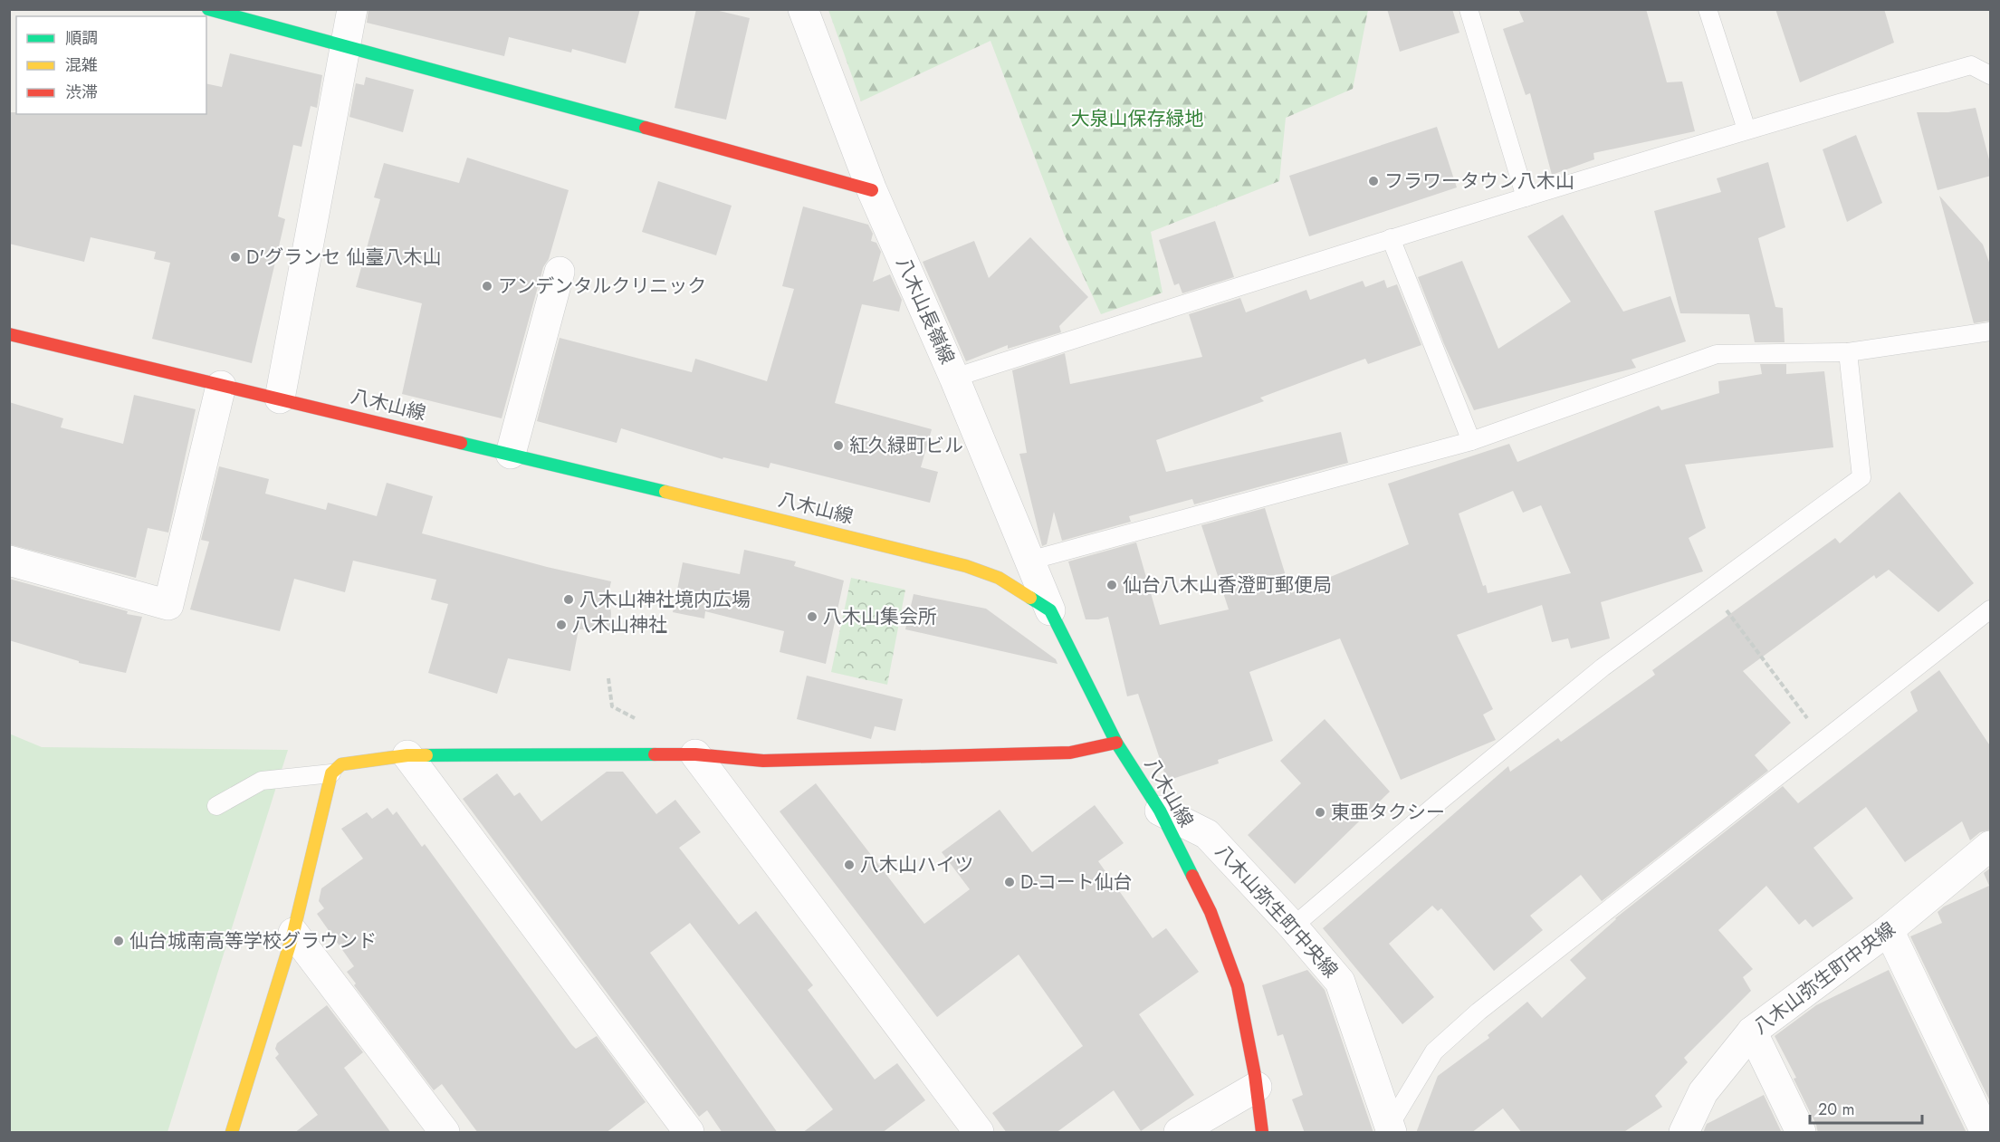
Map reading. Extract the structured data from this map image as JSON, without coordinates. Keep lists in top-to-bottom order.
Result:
{
  "streets": {
    "street": ["八木山長嶺線", "八木山線", "八木山弥生町中央線"]
  },
  "crossings": [
    ["八木山長嶺線", "八木山線"],
    ["八木山線", "八木山弥生町中央線"]
  ],
  "parks": ["大泉山保存緑地"],
  "places": [
    "フラワータウン八木山",
    "D'グランセ 仙臺八木山",
    "アンデンタルクリニック",
    "紅久緑町ビル",
    "仙台八木山香澄町郵便局",
    "八木山神社境内広場",
    "八木山集会所",
    "八木山神社",
    "東亜タクシー",
    "八木山ハイツ",
    "D-コート仙台",
    "仙台城南高等学校グラウンド"
  ],
  "legend": ["順調", "混雑", "渋滞"],
  "scale_bar": "20 m"
}
